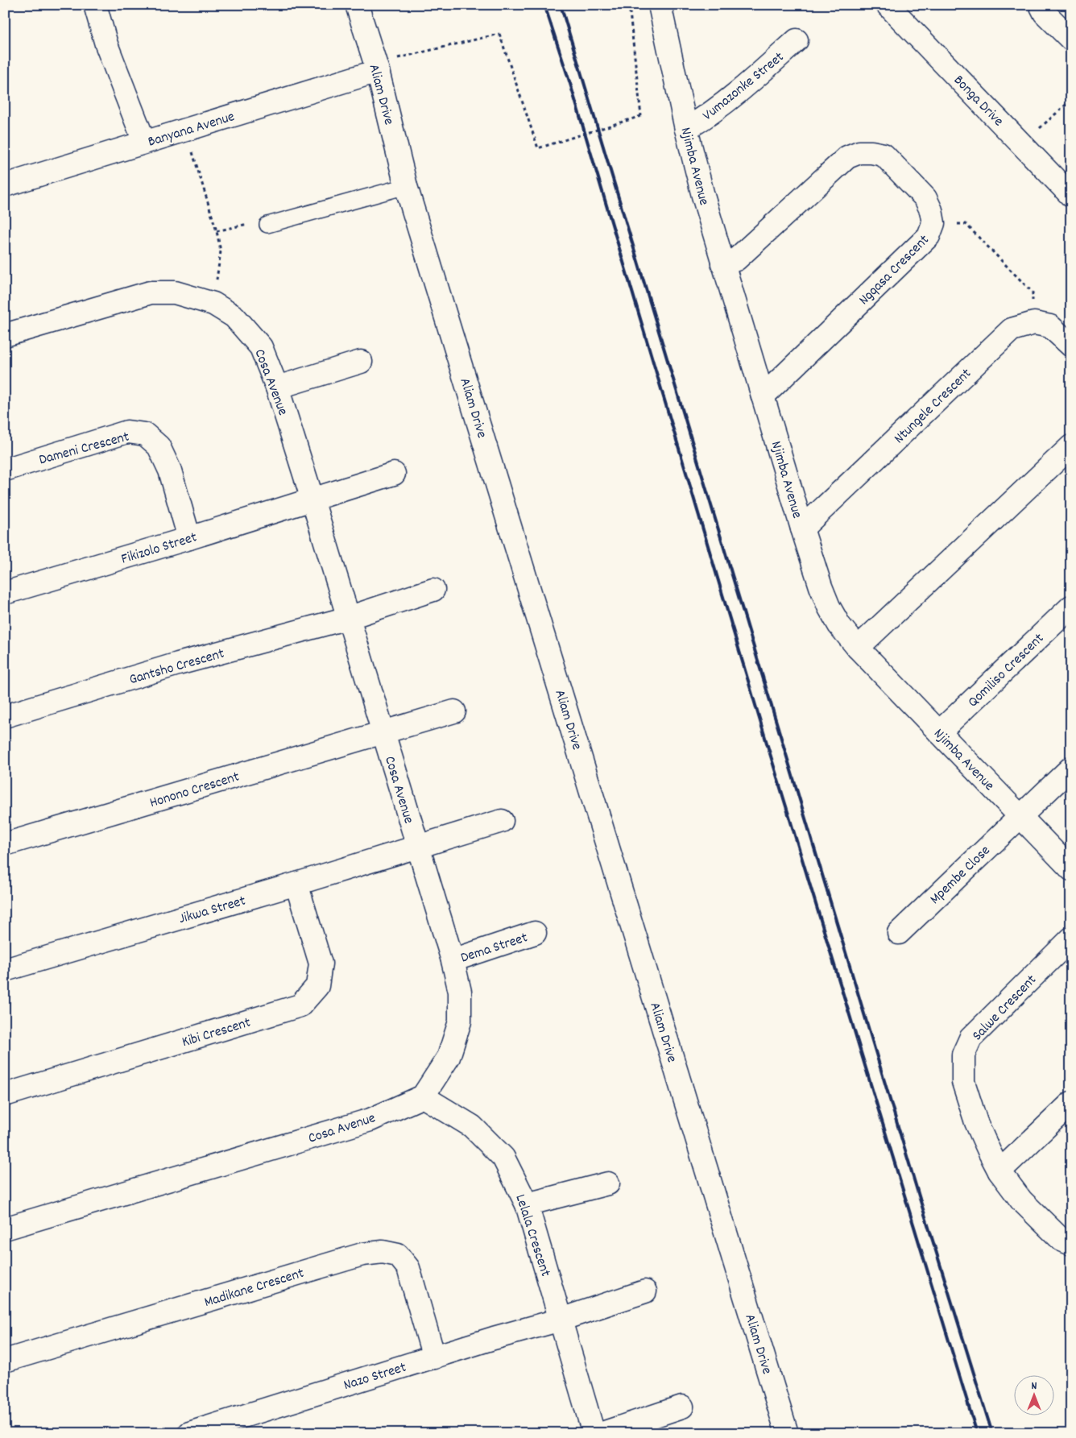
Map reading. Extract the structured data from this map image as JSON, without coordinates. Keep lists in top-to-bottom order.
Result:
{
  "streets": {
    "street": [
      "Vumazonke Street",
      "Aliam Drive",
      "Bonga Drive",
      "Banyana Avenue",
      "Njimba Avenue",
      "Ngqasa Crescent",
      "Cosa Avenue",
      "Ntungele Crescent",
      "Dameni Crescent",
      "Fikizolo Street",
      "Gantsho Crescent",
      "Qomiliso Crescent",
      "Honono Crescent",
      "Mpembe Close",
      "Jikwa Street",
      "Dema Street",
      "Salwe Crescent",
      "Kibi Crescent",
      "Lelala Crescent",
      "Madikane Crescent",
      "Nazo Street"
    ]
  },
  "crossings": [
    ["Vumazonke Street", "Njimba Avenue"],
    ["Aliam Drive", "Banyana Avenue"],
    ["Njimba Avenue", "Ngqasa Crescent"],
    ["Njimba Avenue", "Ntungele Crescent"],
    ["Njimba Avenue", "Qomiliso Crescent"],
    ["Njimba Avenue", "Mpembe Close"],
    ["Cosa Avenue", "Fikizolo Street"],
    ["Cosa Avenue", "Gantsho Crescent"],
    ["Cosa Avenue", "Honono Crescent"],
    ["Cosa Avenue", "Jikwa Street"],
    ["Cosa Avenue", "Dema Street"],
    ["Cosa Avenue", "Lelala Crescent"],
    ["Dameni Crescent", "Fikizolo Street"],
    ["Jikwa Street", "Kibi Crescent"],
    ["Lelala Crescent", "Nazo Street"],
    ["Madikane Crescent", "Nazo Street"]
  ],
  "north": "top"
}
